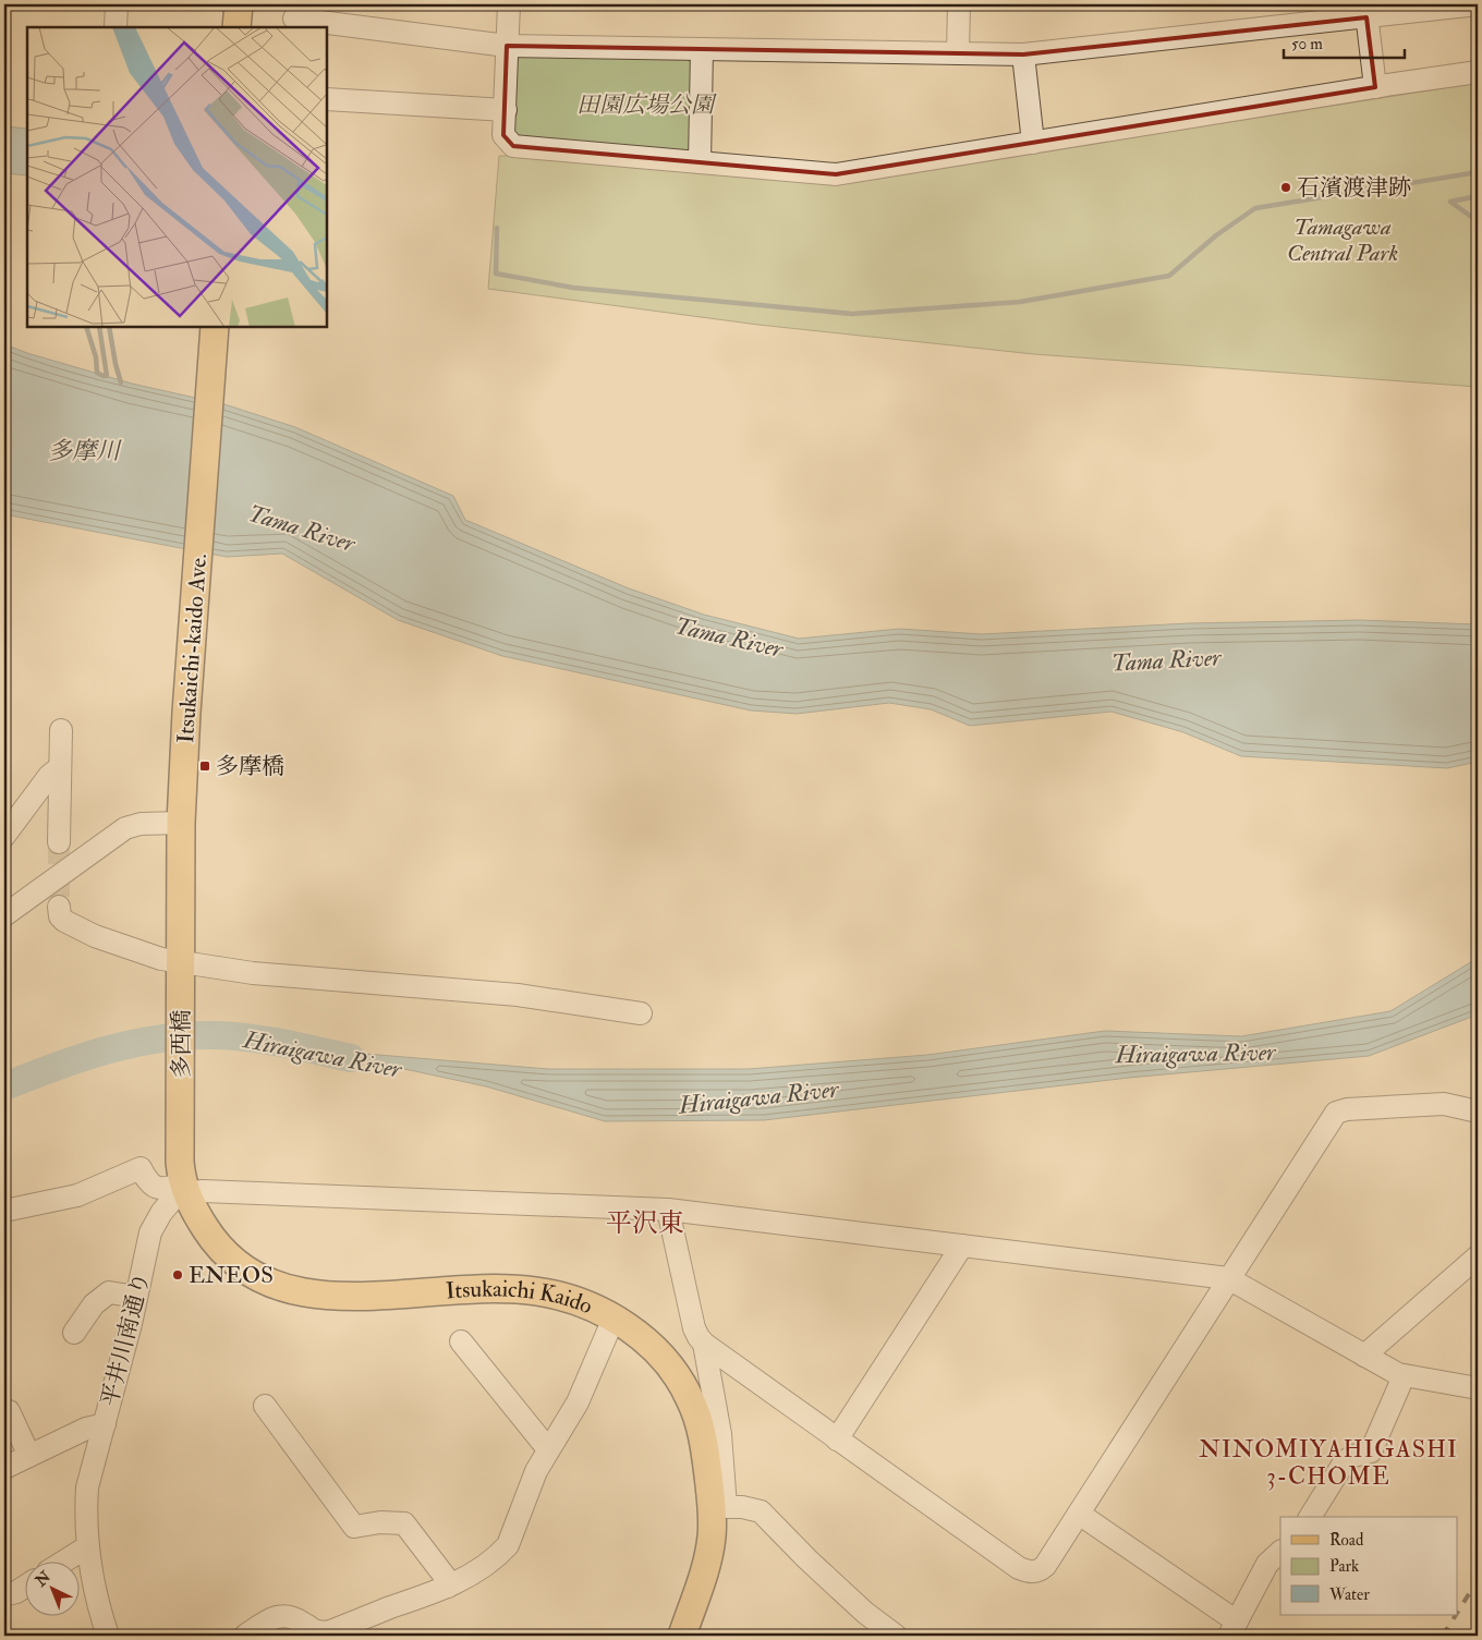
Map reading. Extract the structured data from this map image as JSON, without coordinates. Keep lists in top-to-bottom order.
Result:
{
  "streets": {
    "main road": ["Itsukaichi-kaido Ave.", "多西橋", "Itsukaichi Kaido"],
    "street": ["平井川南通り"]
  },
  "crossings": [
    ["Itsukaichi-kaido Ave.", "多西橋"],
    ["多西橋", "Itsukaichi Kaido"],
    ["Itsukaichi Kaido", "平井川南通り"]
  ],
  "districts": ["平沢東", "NINOMIYAHIGASHI 3-CHOME"],
  "water": ["多摩川", "Tama River", "Hiraigawa River"],
  "parks": ["田園広場公園", "Tamagawa Central Park"],
  "places": {
    "other": ["石濱渡津跡", "ENEOS"],
    "transit": ["多摩橋"]
  },
  "legend": ["Road", "Park", "Water"],
  "scale_bar": "50 m",
  "north": "top left"
}
